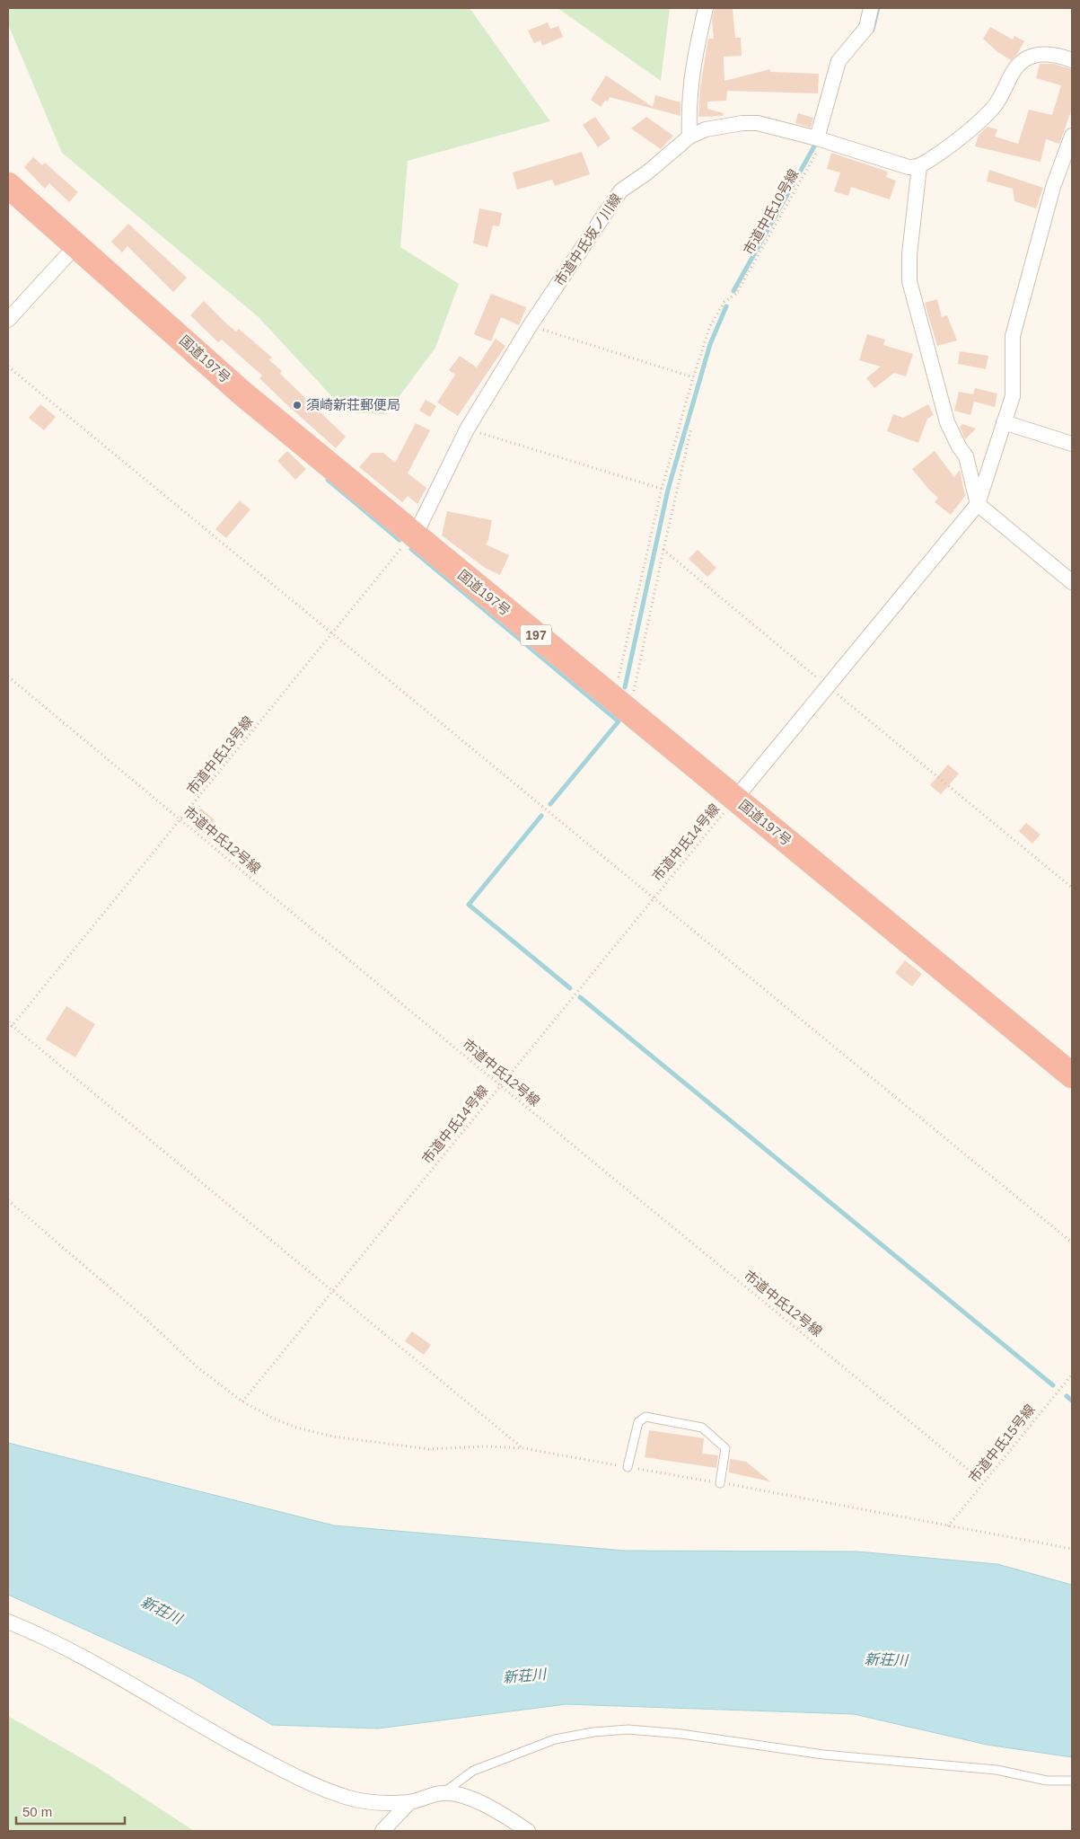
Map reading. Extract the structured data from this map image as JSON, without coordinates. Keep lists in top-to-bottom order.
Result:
{
  "streets": {
    "highway": ["国道197号", "197"],
    "street": ["市道中氏坂ノ川線"],
    "path": [
      "市道中氏10号線",
      "市道中氏13号線",
      "市道中氏12号線",
      "市道中氏14号線",
      "市道中氏15号線"
    ]
  },
  "crossings": [
    ["市道中氏10号線", "市道中氏坂ノ川線"],
    ["市道中氏10号線", "国道197号"],
    ["市道中氏坂ノ川線", "国道197号"],
    ["市道中氏坂ノ川線", "市道中氏13号線"],
    ["国道197号", "市道中氏13号線"],
    ["国道197号", "市道中氏14号線"],
    ["市道中氏13号線", "市道中氏12号線"],
    ["市道中氏12号線", "市道中氏14号線"],
    ["市道中氏12号線", "市道中氏15号線"]
  ],
  "water": ["新荘川"],
  "places": ["須崎新荘郵便局"],
  "scale_bar": "50 m"
}
